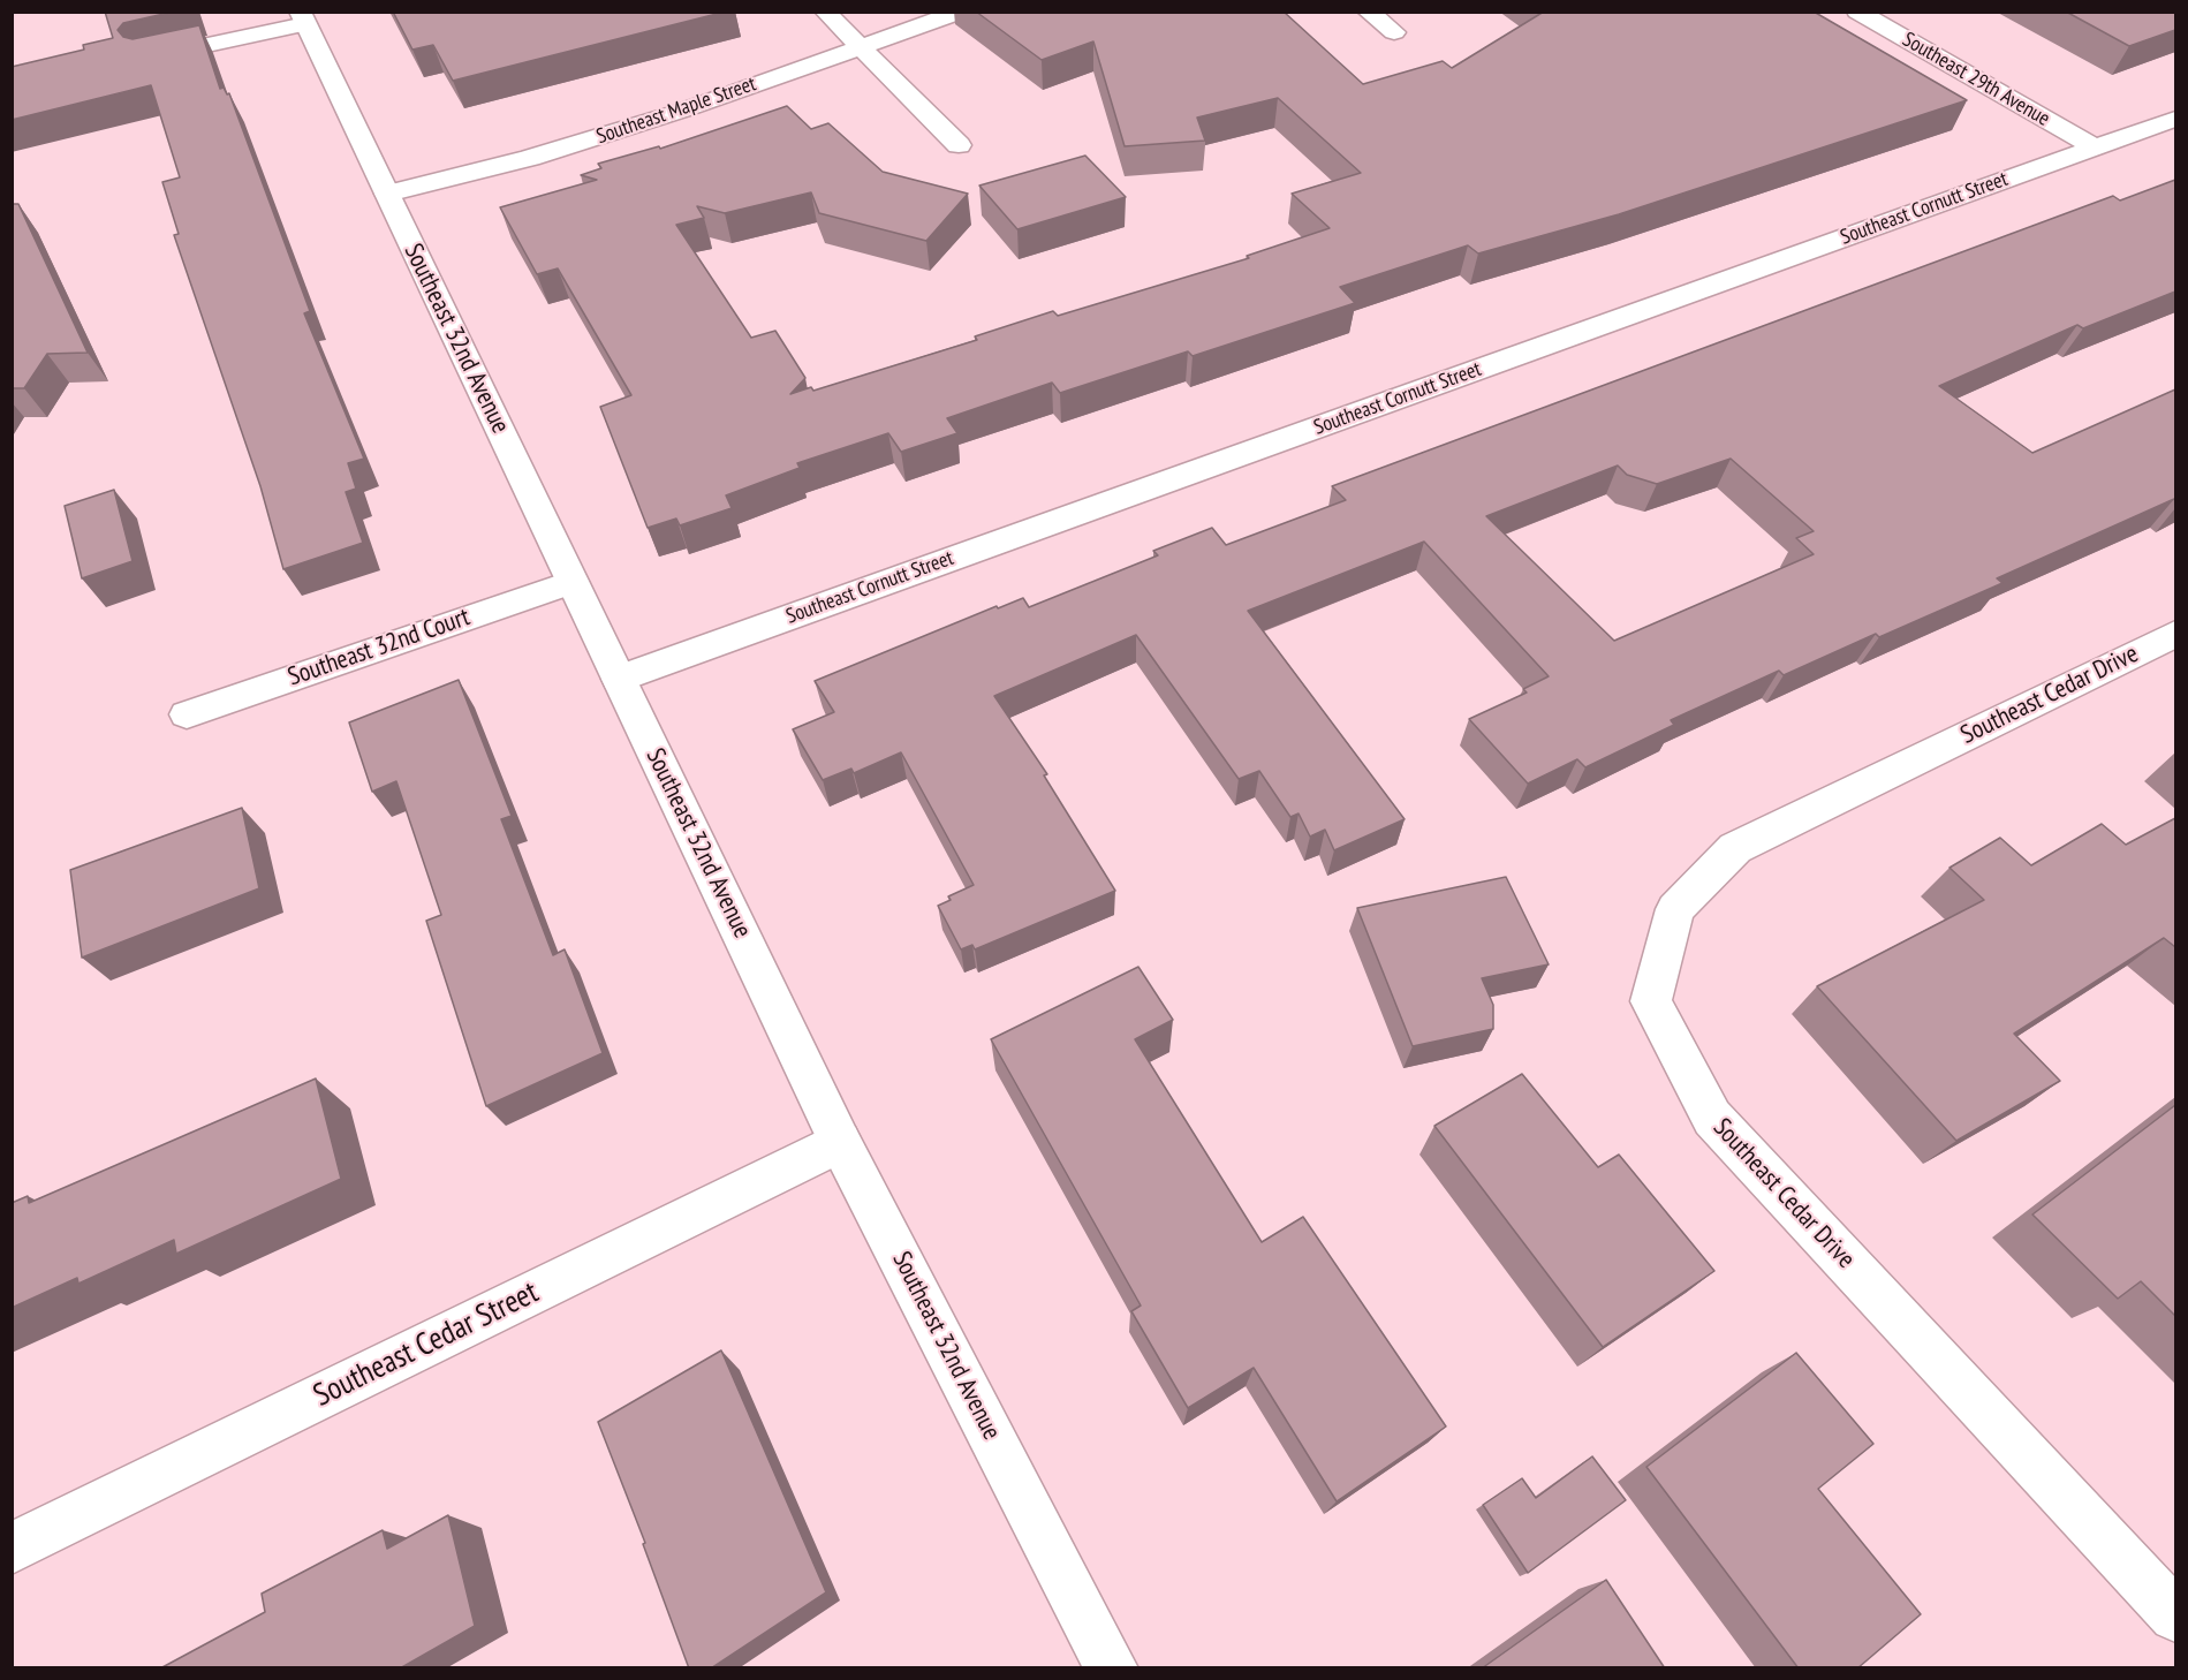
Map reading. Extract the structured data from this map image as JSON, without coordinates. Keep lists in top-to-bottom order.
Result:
{
  "streets": {
    "street": [
      "Southeast 29th Avenue",
      "Southeast Maple Street",
      "Southeast Cornutt Street",
      "Southeast 32nd Avenue",
      "Southeast 32nd Court",
      "Southeast Cedar Drive",
      "Southeast Cedar Street"
    ]
  },
  "crossings": [
    ["Southeast 29th Avenue", "Southeast Cornutt Street"],
    ["Southeast Maple Street", "Southeast 32nd Avenue"],
    ["Southeast Cornutt Street", "Southeast 32nd Avenue"],
    ["Southeast 32nd Avenue", "Southeast 32nd Court"],
    ["Southeast 32nd Avenue", "Southeast Cedar Street"]
  ]
}
